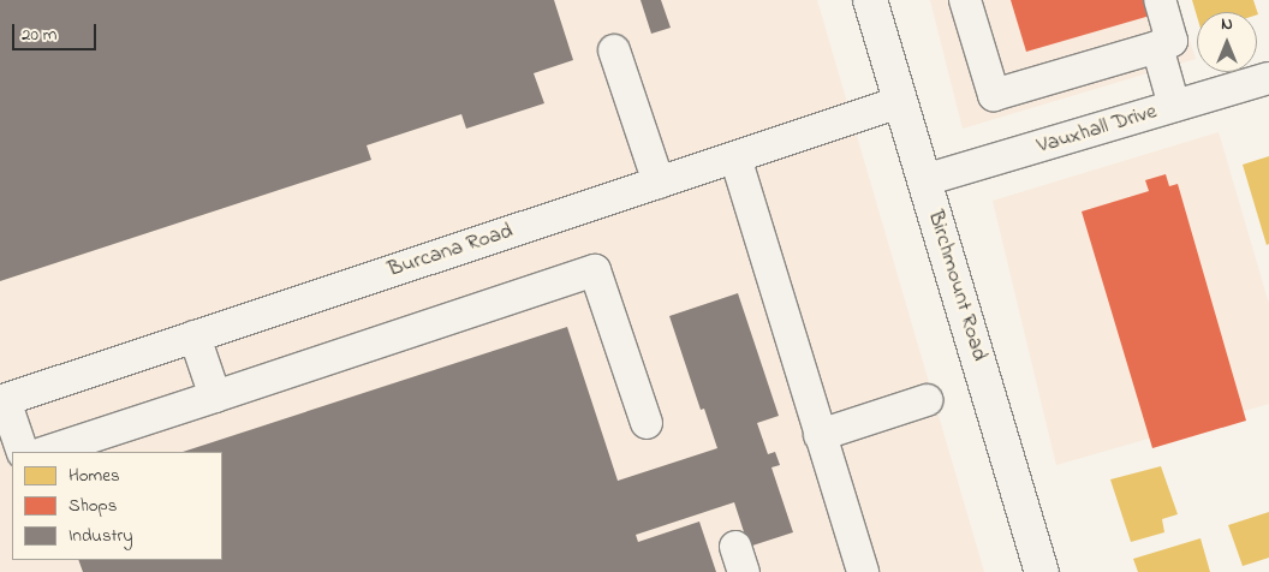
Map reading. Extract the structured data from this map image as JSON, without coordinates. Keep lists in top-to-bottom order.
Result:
{
  "streets": {
    "main road": ["Birchmount Road"],
    "street": ["Vauxhall Drive", "Burcana Road"]
  },
  "crossings": [
    ["Vauxhall Drive", "Birchmount Road"],
    ["Burcana Road", "Birchmount Road"]
  ],
  "legend": ["Homes", "Shops", "Industry"],
  "scale_bar": "20 m",
  "north": "top"
}
